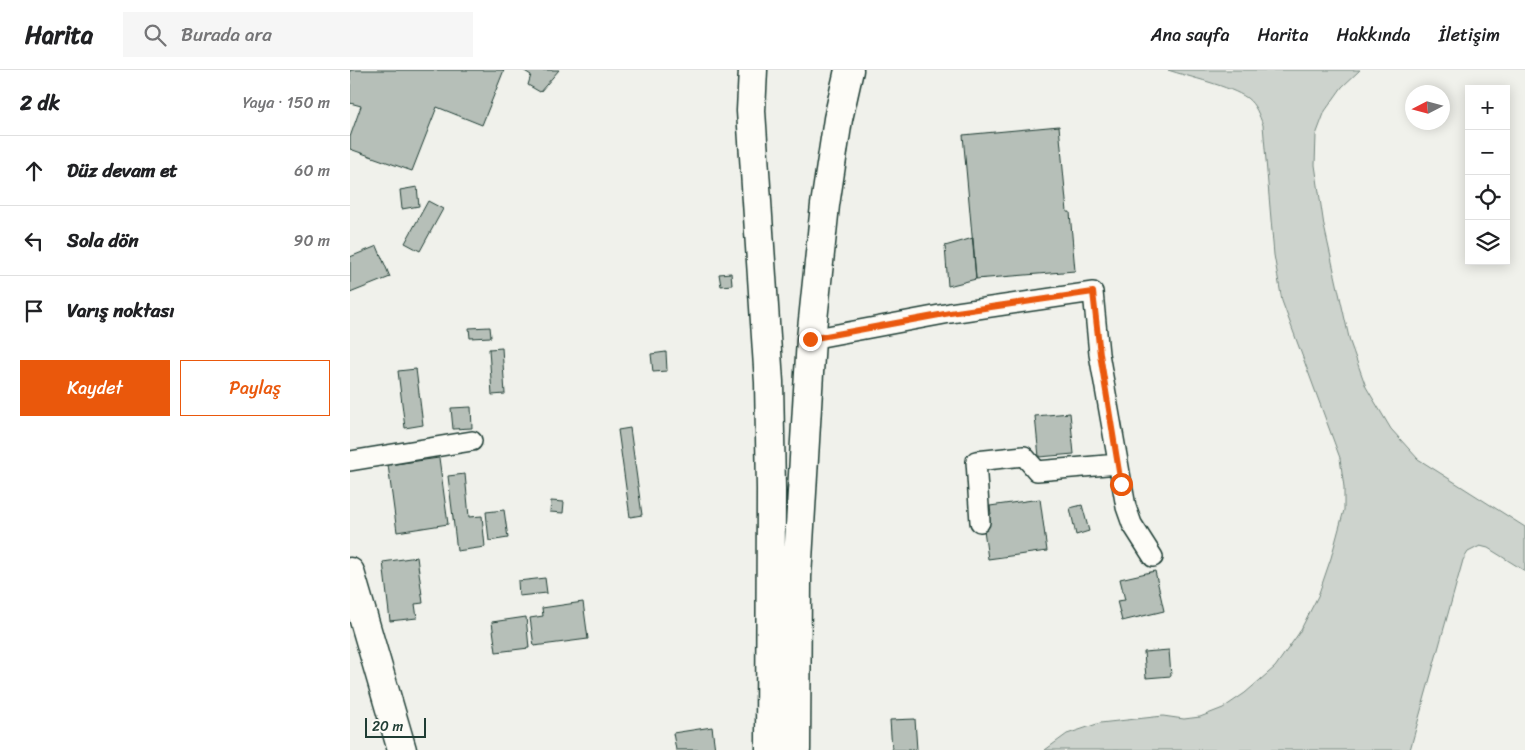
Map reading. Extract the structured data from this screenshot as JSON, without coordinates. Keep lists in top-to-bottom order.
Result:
{
  "scale_bar": "20 m",
  "north": "left",
  "page": {
    "header": "Harita",
    "search": "Burada ara",
    "nav": [
      "Ana sayfa",
      "Harita",
      "Hakkında",
      "İletişim"
    ],
    "heading": ["2 dk", "Yaya · 150 m"],
    "map_buttons": ["+", "−"],
    "list": [
      ["Düz devam et", "60 m"],
      ["Sola dön", "90 m"],
      "Varış noktası"
    ],
    "buttons": ["Kaydet", "Paylaş"],
    "scale": "20 m"
  }
}
